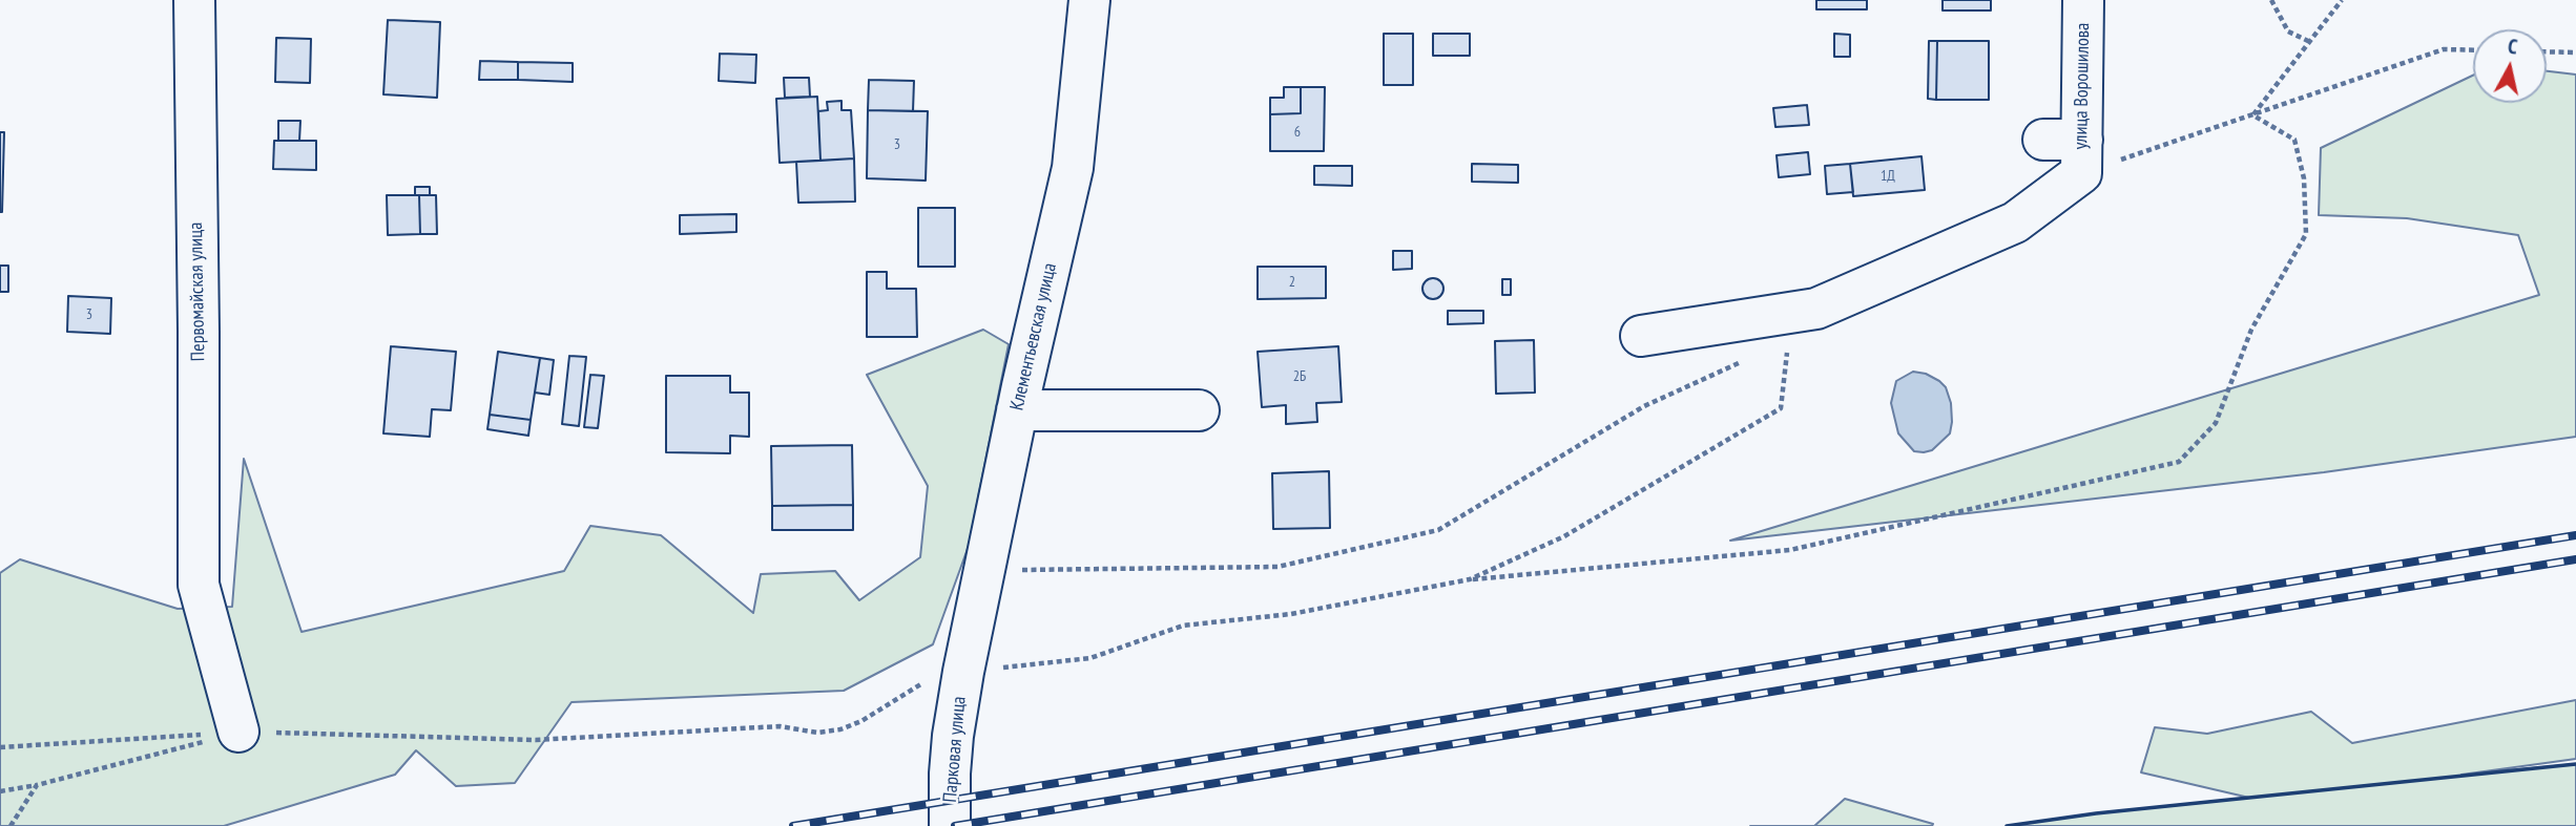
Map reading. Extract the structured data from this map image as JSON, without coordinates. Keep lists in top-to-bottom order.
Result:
{
  "streets": {
    "street": [
      "улица Ворошилова",
      "Первомайская улица",
      "Клементьевская улица",
      "Парковая улица"
    ]
  },
  "crossings": [
    ["Клементьевская улица", "Парковая улица"]
  ],
  "house_numbers": [
    "6",
    "3",
    "1Д",
    "2",
    "3",
    "2Б"
  ],
  "north": "top"
}
